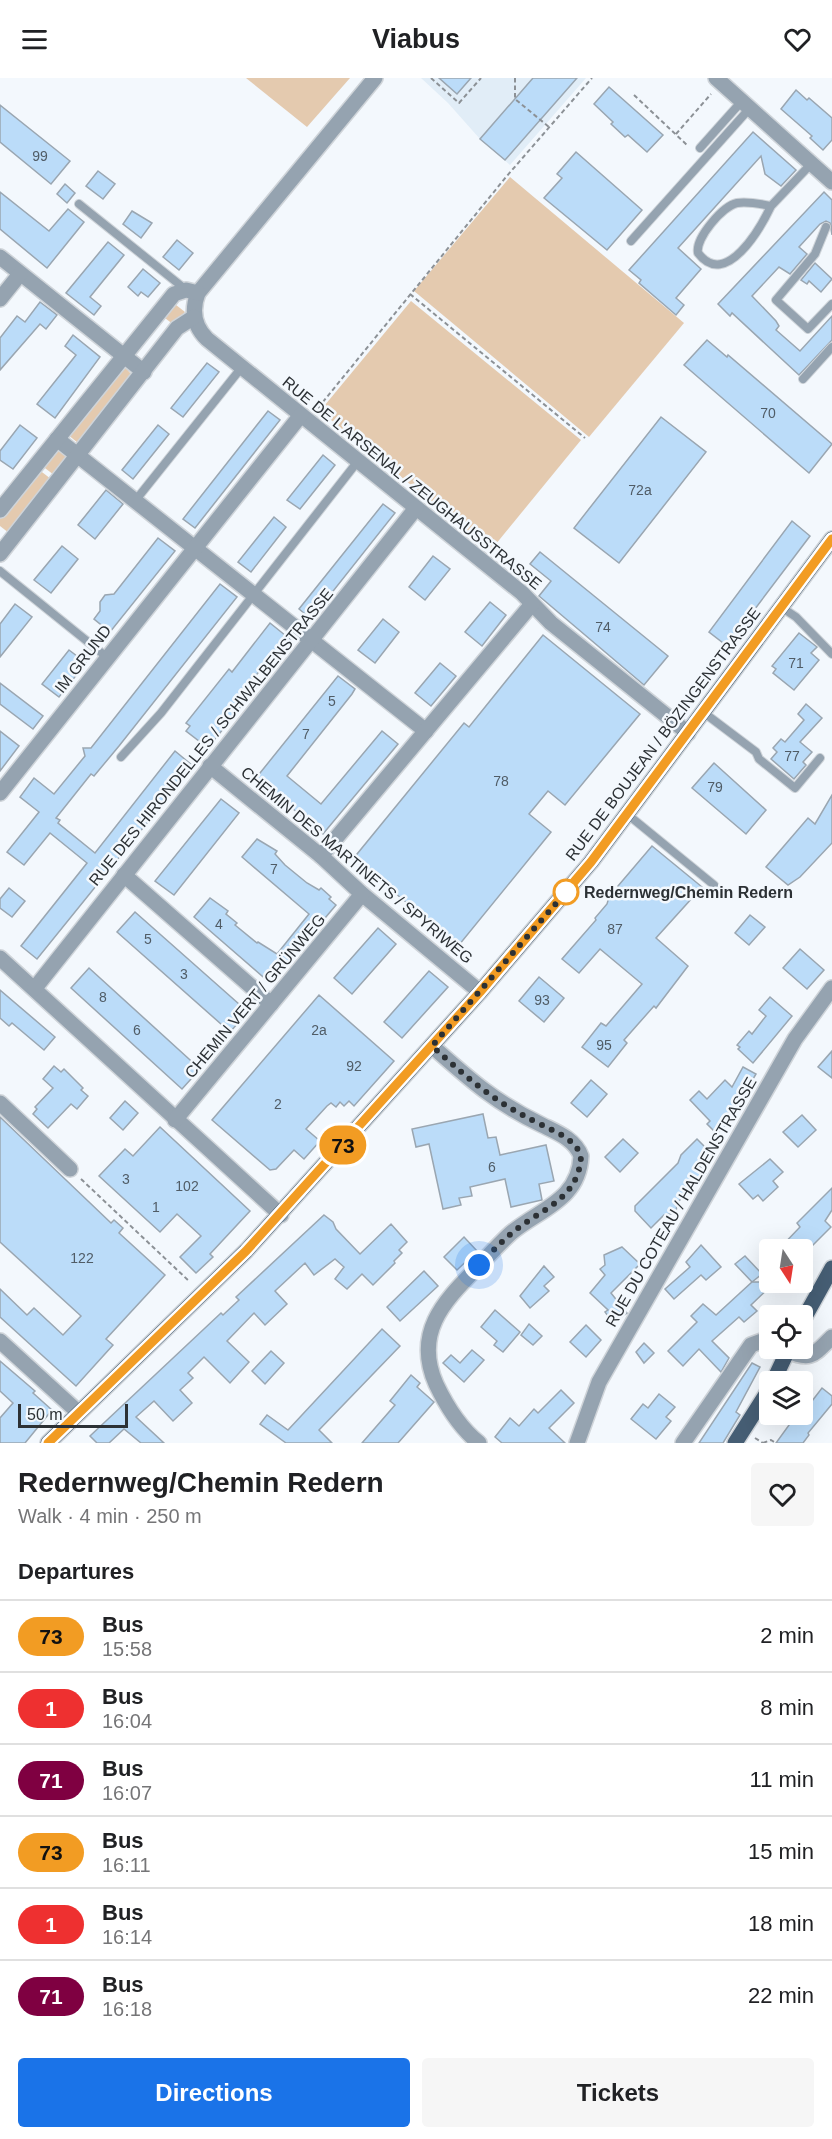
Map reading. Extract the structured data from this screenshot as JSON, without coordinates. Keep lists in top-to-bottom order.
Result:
{
  "streets": {
    "main road": ["RUE DE BOUJEAN / BÖZINGENSTRASSE"],
    "street": [
      "RUE DE L'ARSENAL / ZEUGHAUSSTRASSE",
      "IM GRUND",
      "RUE DES HIRONDELLES / SCHWALBENSTRASSE",
      "CHEMIN DES MARTINETS / SPYRIWEG",
      "CHEMIN VERT / GRÜNWEG",
      "RUE DU COTEAU / HALDENSTRASSE"
    ]
  },
  "crossings": [
    ["RUE DE L'ARSENAL / ZEUGHAUSSTRASSE", "IM GRUND"],
    ["RUE DE L'ARSENAL / ZEUGHAUSSTRASSE", "RUE DE BOUJEAN / BÖZINGENSTRASSE"],
    ["RUE DE L'ARSENAL / ZEUGHAUSSTRASSE", "RUE DES HIRONDELLES / SCHWALBENSTRASSE"],
    ["RUE DE BOUJEAN / BÖZINGENSTRASSE", "CHEMIN DES MARTINETS / SPYRIWEG"],
    ["RUE DES HIRONDELLES / SCHWALBENSTRASSE", "CHEMIN DES MARTINETS / SPYRIWEG"],
    ["CHEMIN DES MARTINETS / SPYRIWEG", "CHEMIN VERT / GRÜNWEG"]
  ],
  "places": ["Redernweg/Chemin Redern"],
  "lines": ["bus line 73"],
  "house_numbers": [
    "99",
    "70",
    "72a",
    "74",
    "71",
    "5",
    "7",
    "77",
    "78",
    "79",
    "7",
    "4",
    "87",
    "5",
    "3",
    "8",
    "93",
    "6",
    "2a",
    "95",
    "92",
    "2",
    "6",
    "3",
    "102",
    "1",
    "122"
  ],
  "scale_bar": "50 m",
  "north": "bottom",
  "page": {
    "header": "Viabus",
    "on_map": "73",
    "scale": "50 m",
    "heading": [
      ["Redernweg/Chemin Redern", "Walk · 4 min · 250 m"],
      "Departures"
    ],
    "list": [
      {
        "mark": "73",
        "name": "Bus",
        "note": "15:58",
        "value": "2 min"
      },
      {
        "mark": "1",
        "name": "Bus",
        "note": "16:04",
        "value": "8 min"
      },
      {
        "mark": "71",
        "name": "Bus",
        "note": "16:07",
        "value": "11 min"
      },
      {
        "mark": "73",
        "name": "Bus",
        "note": "16:11",
        "value": "15 min"
      },
      {
        "mark": "1",
        "name": "Bus",
        "note": "16:14",
        "value": "18 min"
      },
      {
        "mark": "71",
        "name": "Bus",
        "note": "16:18",
        "value": "22 min"
      }
    ],
    "buttons": ["Directions", "Tickets"]
  }
}
